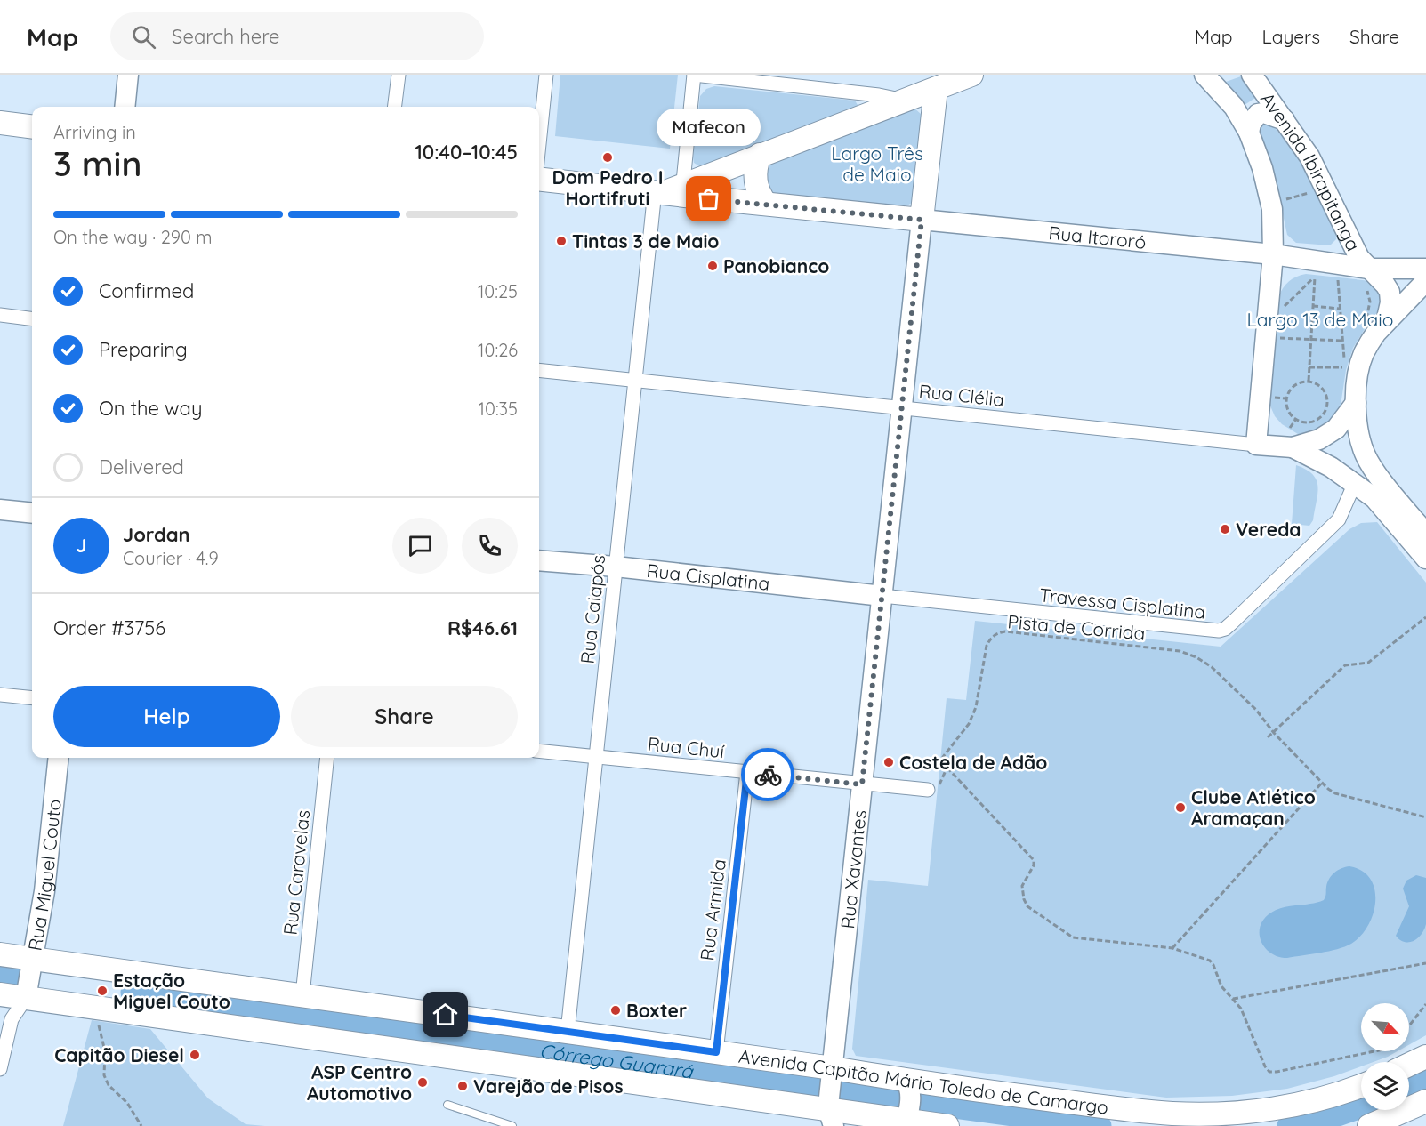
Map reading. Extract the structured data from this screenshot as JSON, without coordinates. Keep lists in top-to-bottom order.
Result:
{
  "streets": {
    "main road": ["Rua Xavantes", "Avenida Capitão Mário Toledo de Camargo"],
    "street": [
      "Avenida Ibirapitanga",
      "Rua Itororó",
      "Rua Clélia",
      "Rua Cisplatina",
      "Travessa Cisplatina",
      "Rua Caiapós",
      "Rua Chuí",
      "Rua Caravelas",
      "Rua Miguel Couto",
      "Rua Armida"
    ],
    "path": ["Pista de Corrida"]
  },
  "crossings": [
    ["Avenida Ibirapitanga", "Rua Itororó"],
    ["Rua Itororó", "Rua Xavantes"],
    ["Rua Clélia", "Rua Caiapós"],
    ["Rua Clélia", "Rua Xavantes"],
    ["Rua Cisplatina", "Travessa Cisplatina"],
    ["Rua Cisplatina", "Rua Caiapós"],
    ["Rua Cisplatina", "Rua Xavantes"],
    ["Travessa Cisplatina", "Rua Xavantes"],
    ["Rua Caiapós", "Rua Chuí"],
    ["Rua Caiapós", "Avenida Capitão Mário Toledo de Camargo"],
    ["Rua Chuí", "Rua Xavantes"],
    ["Rua Chuí", "Rua Armida"],
    ["Rua Xavantes", "Avenida Capitão Mário Toledo de Camargo"],
    ["Rua Caravelas", "Avenida Capitão Mário Toledo de Camargo"],
    ["Rua Miguel Couto", "Avenida Capitão Mário Toledo de Camargo"],
    ["Rua Armida", "Avenida Capitão Mário Toledo de Camargo"]
  ],
  "water": ["Córrego Guarará"],
  "parks": ["Largo Três de Maio", "Largo 13 de Maio"],
  "places": [
    "Dom Pedro I Hortifruti",
    "Mafecon",
    "Tintas 3 de Maio",
    "Panobianco",
    "Vereda",
    "Costela de Adão",
    "Clube Atlético Aramaçan",
    "Estação Miguel Couto",
    "Boxter",
    "Capitão Diesel",
    "ASP Centro Automotivo",
    "Varejão de Pisos"
  ],
  "north": "bottom right",
  "page": {
    "header": "Map",
    "search": "Search here",
    "nav": ["Map", "Layers", "Share"],
    "heading": ["3 min", "Arriving in", "10:40–10:45"],
    "panel": [
      "Jordan",
      "Courier · 4.9",
      "Order #3756",
      "R$46.61"
    ],
    "bubble": "Mafecon",
    "bar": "On the way · 290 m",
    "list": [
      ["Confirmed", "10:25"],
      ["Preparing", "10:26"],
      ["On the way", "10:35"],
      "Delivered"
    ],
    "round": "J",
    "buttons": ["Help", "Share"]
  }
}
